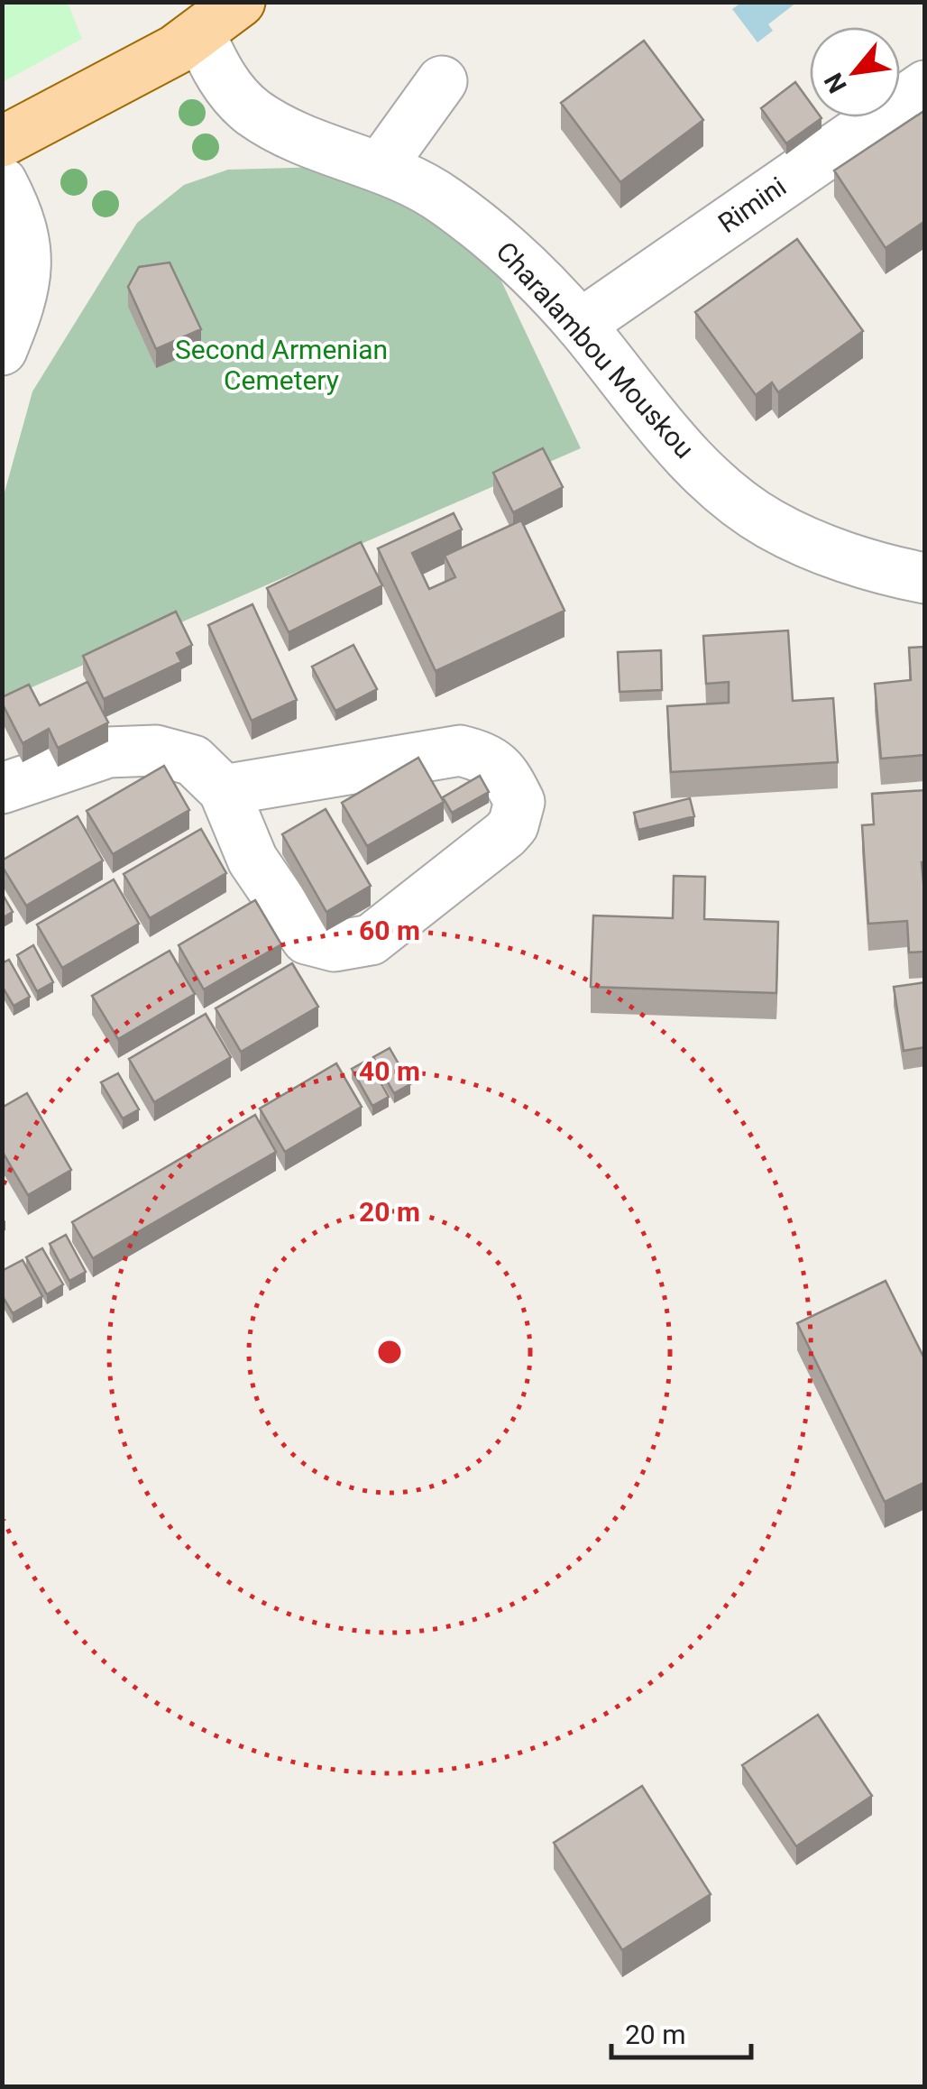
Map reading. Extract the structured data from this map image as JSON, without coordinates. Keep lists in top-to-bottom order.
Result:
{
  "streets": {
    "street": ["Rimini", "Charalambou Mouskou"]
  },
  "crossings": [
    ["Rimini", "Charalambou Mouskou"]
  ],
  "parks": ["Second Armenian Cemetery"],
  "scale_bar": "20 m",
  "north": "bottom left",
  "rings": ["60 m", "40 m", "20 m"]
}
